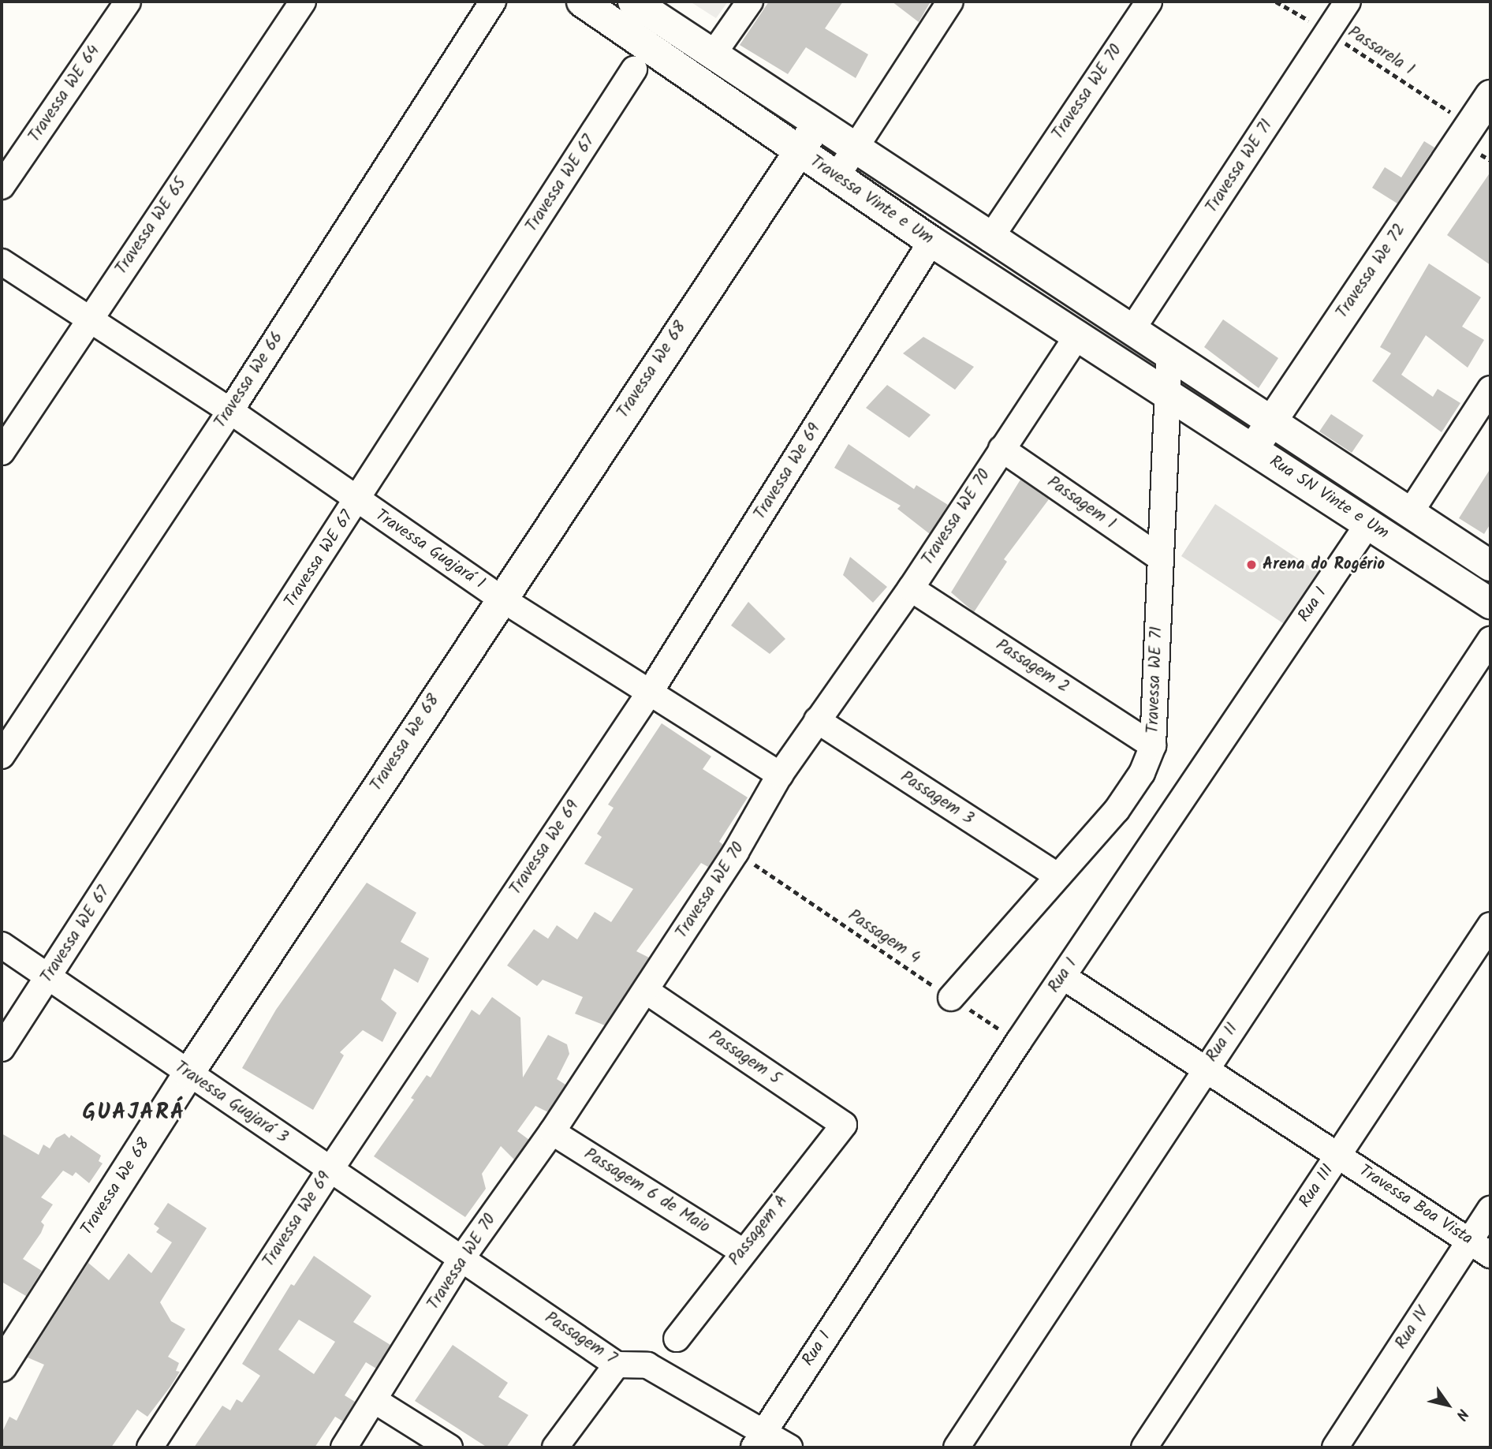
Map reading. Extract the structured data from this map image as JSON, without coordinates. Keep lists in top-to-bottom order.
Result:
{
  "streets": {
    "main road": [
      "Travessa Vinte e Um",
      "Travessa We 72",
      "Travessa We 68",
      "Rua SN Vinte e Um"
    ],
    "street": [
      "Travessa WE 70",
      "Travessa WE 64",
      "Travessa WE 71",
      "Travessa WE 67",
      "Travessa WE 65",
      "Travessa We 66",
      "Travessa We 69",
      "Passagem 1",
      "Travessa Guajará 1",
      "Rua I",
      "Passagem 2",
      "Passagem 3",
      "Rua II",
      "Passagem 5",
      "Travessa Guajará 3",
      "Rua III",
      "Passagem 6 de Maio",
      "Travessa Boa Vista",
      "Passagem A",
      "Rua IV",
      "Passagem 7"
    ],
    "path": ["Passarela 1", "Passagem 4"]
  },
  "crossings": [
    ["Passarela 1", "Travessa WE 71"],
    ["Passarela 1", "Travessa We 72"],
    ["Travessa WE 70", "Travessa Vinte e Um"],
    ["Travessa WE 70", "Passagem 1"],
    ["Travessa WE 70", "Travessa Guajará 1"],
    ["Travessa WE 70", "Passagem 2"],
    ["Travessa WE 70", "Passagem 3"],
    ["Travessa WE 70", "Passagem 4"],
    ["Travessa WE 70", "Passagem 5"],
    ["Travessa WE 70", "Travessa Guajará 3"],
    ["Travessa WE 70", "Passagem 6 de Maio"],
    ["Travessa WE 70", "Passagem 7"],
    ["Travessa WE 71", "Travessa Vinte e Um"],
    ["Travessa WE 71", "Rua SN Vinte e Um"],
    ["Travessa WE 71", "Passagem 1"],
    ["Travessa WE 71", "Passagem 2"],
    ["Travessa WE 71", "Passagem 3"],
    ["Travessa WE 71", "Passagem 4"],
    ["Travessa WE 67", "Travessa Guajará 1"],
    ["Travessa WE 67", "Travessa Guajará 3"],
    ["Travessa Vinte e Um", "Travessa We 68"],
    ["Travessa Vinte e Um", "Travessa We 69"],
    ["Travessa Vinte e Um", "Rua SN Vinte e Um"],
    ["Travessa WE 65", "Travessa Guajará 1"],
    ["Travessa We 72", "Rua SN Vinte e Um"],
    ["Travessa We 68", "Travessa Guajará 1"],
    ["Travessa We 68", "Travessa Guajará 3"],
    ["Travessa We 66", "Travessa Guajará 1"],
    ["Travessa We 69", "Travessa Guajará 1"],
    ["Travessa We 69", "Travessa Guajará 3"],
    ["Rua SN Vinte e Um", "Rua I"],
    ["Rua I", "Passagem 4"],
    ["Rua I", "Travessa Boa Vista"],
    ["Rua I", "Passagem 7"],
    ["Rua II", "Travessa Boa Vista"],
    ["Passagem 5", "Passagem A"],
    ["Travessa Guajará 3", "Passagem 7"],
    ["Rua III", "Travessa Boa Vista"],
    ["Passagem 6 de Maio", "Passagem A"],
    ["Travessa Boa Vista", "Rua IV"]
  ],
  "districts": ["GUAJARÁ"],
  "places": ["Arena do Rogério"],
  "north": "bottom right"
}
